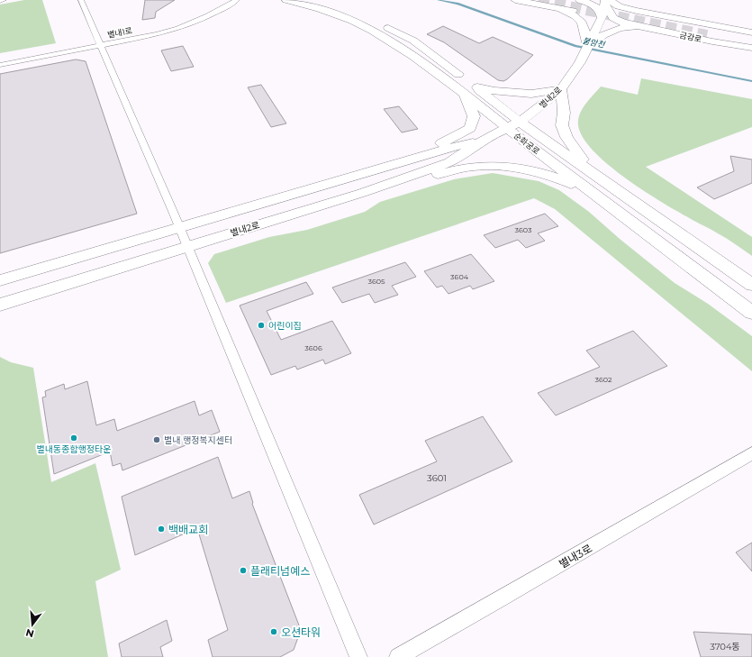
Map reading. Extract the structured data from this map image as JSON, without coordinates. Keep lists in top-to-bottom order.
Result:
{
  "streets": {
    "street": [
      "별내1로",
      "금강로",
      "별내2로",
      "순화궁로",
      "별내3로"
    ]
  },
  "crossings": [
    ["금강로", "별내2로"],
    ["별내2로", "순화궁로"]
  ],
  "water": ["불암천"],
  "places": [
    "어린이집",
    "별내동종합행정타운",
    "별내 행정복지센터",
    "백배교회",
    "플래티넘예스",
    "오션타워"
  ],
  "house_numbers": [
    "3603",
    "3604",
    "3605",
    "3606",
    "3602",
    "3601",
    "3704동"
  ],
  "north": "bottom"
}
